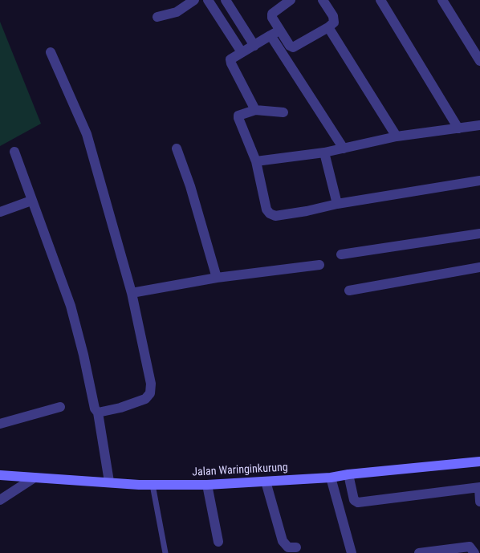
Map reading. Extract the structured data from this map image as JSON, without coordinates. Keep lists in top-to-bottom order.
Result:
{
  "streets": {
    "street": ["Jalan Waringinkurung"]
  }
}
